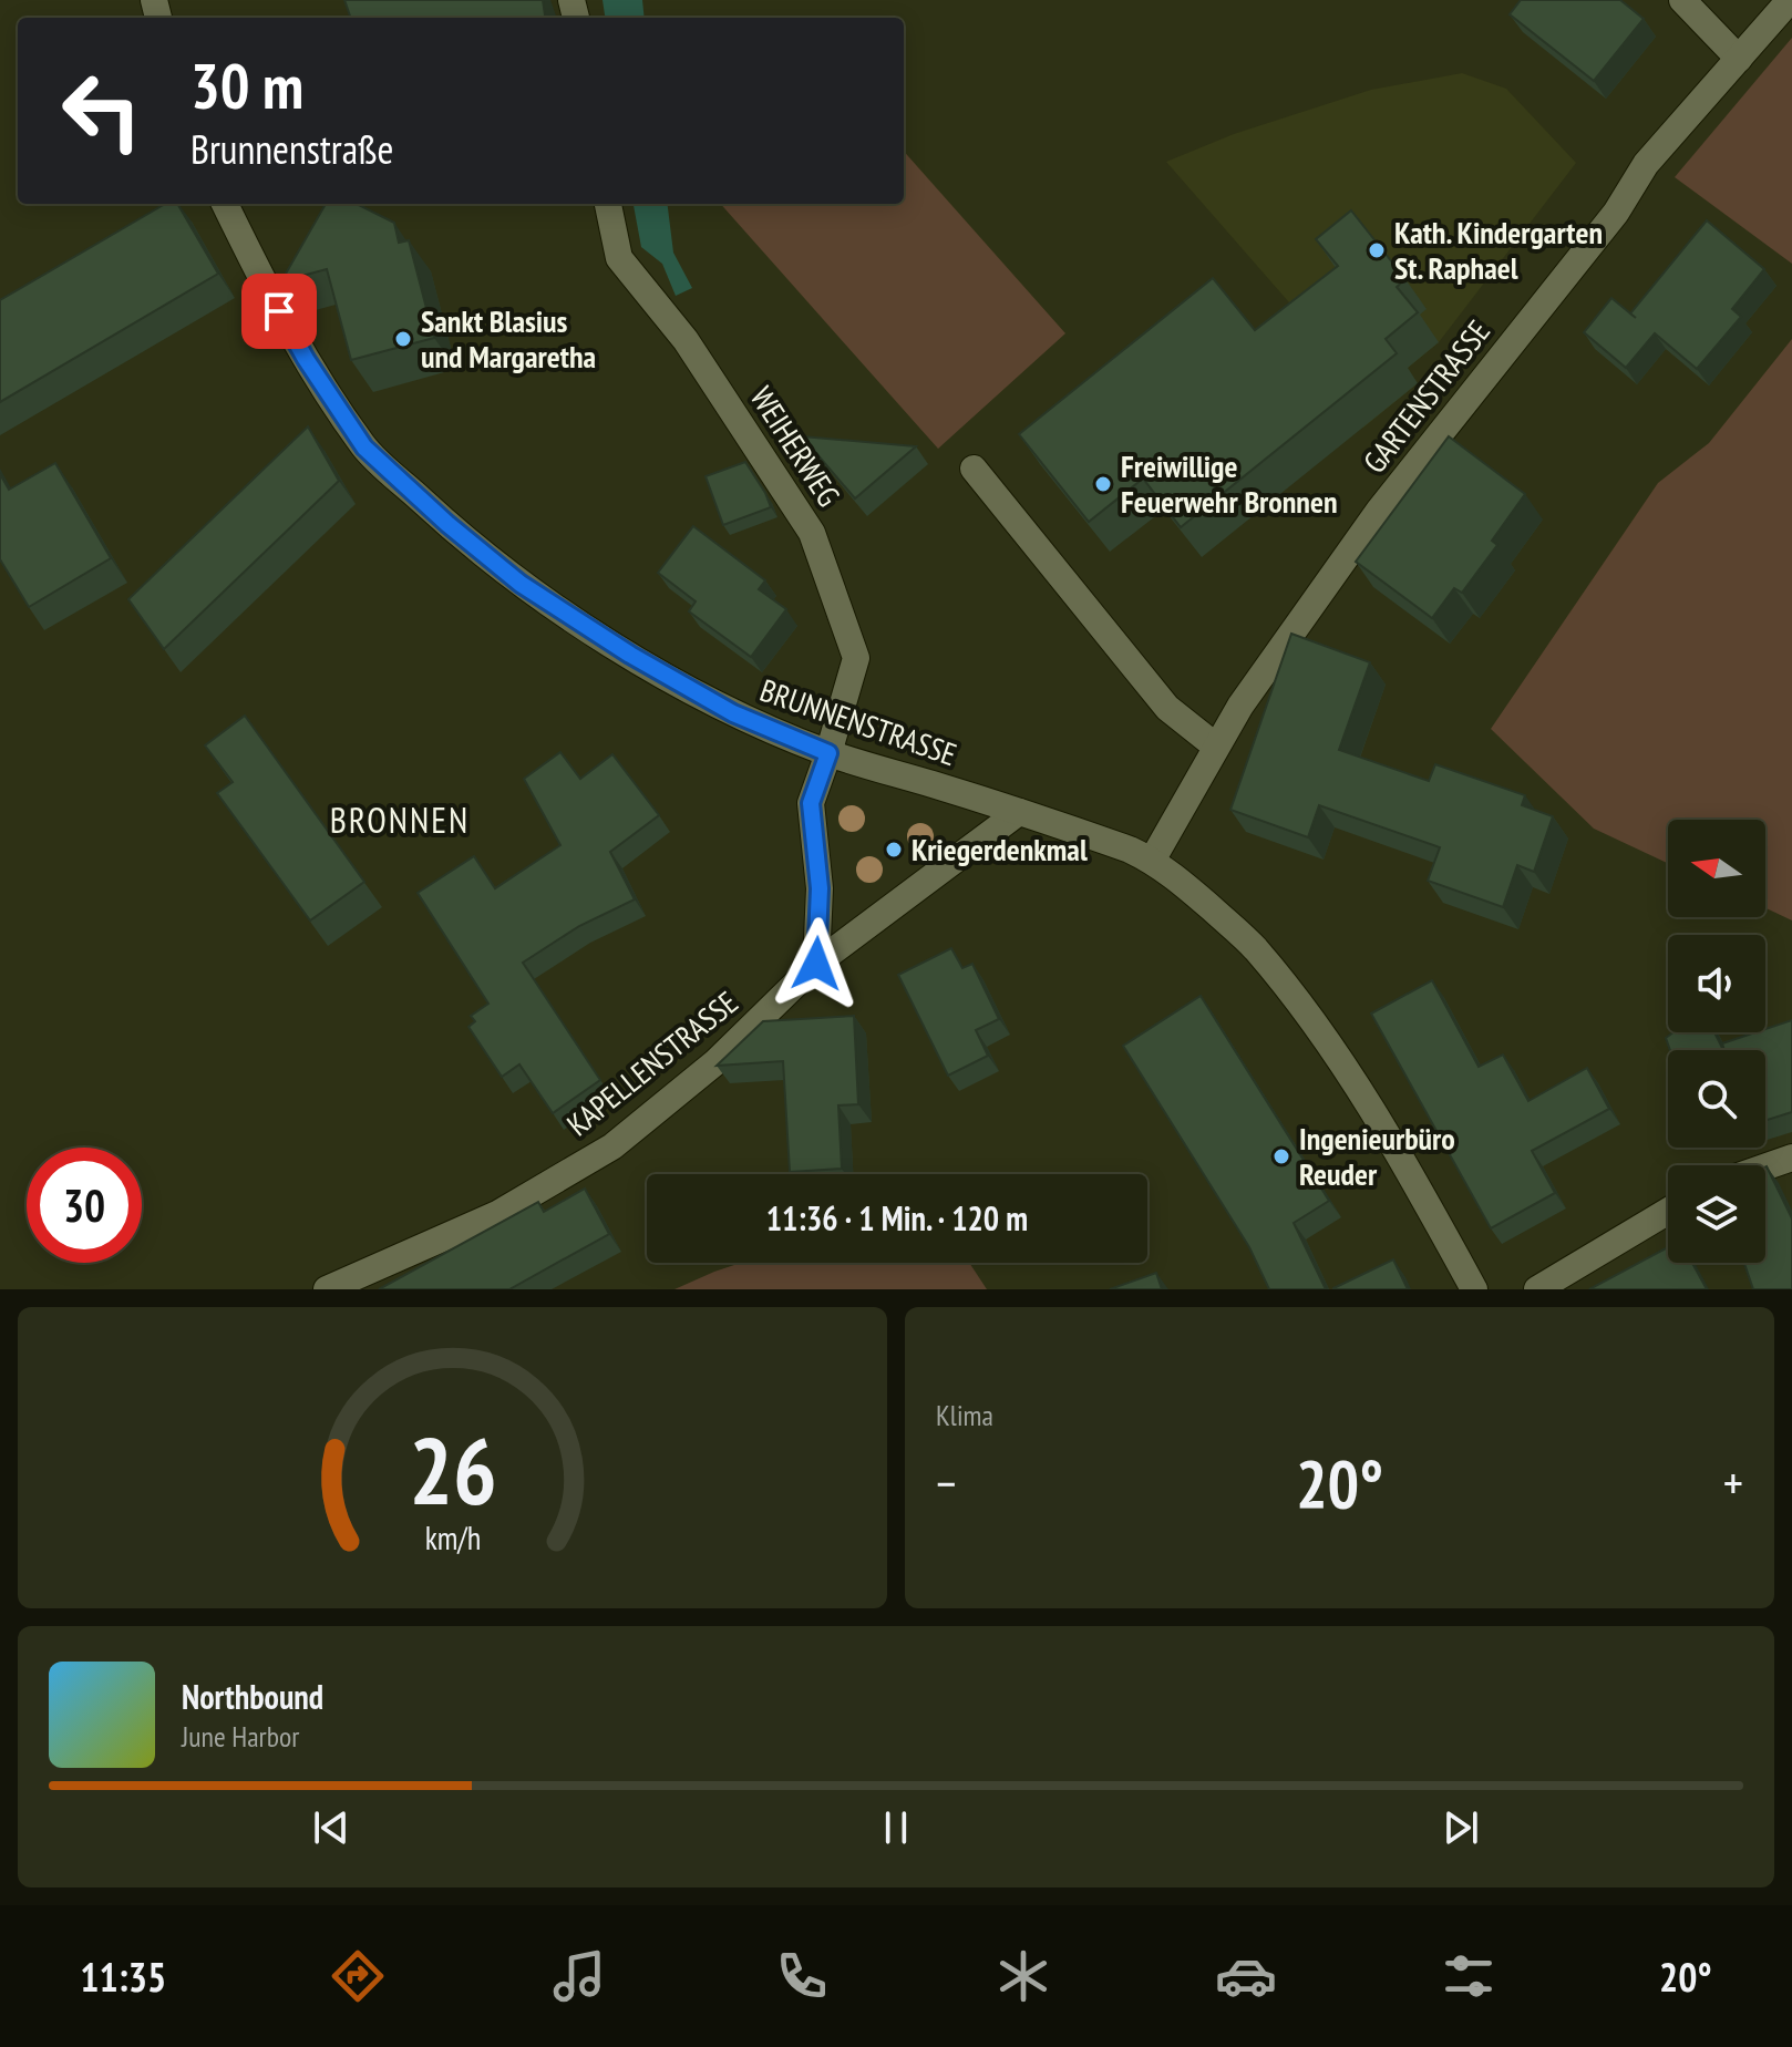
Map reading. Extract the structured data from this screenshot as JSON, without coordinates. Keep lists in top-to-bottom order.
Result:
{
  "streets": {
    "street": [
      "GARTENSTRASSE",
      "WEIHERWEG",
      "BRUNNENSTRASSE",
      "KAPELLENSTRASSE"
    ]
  },
  "crossings": [
    ["GARTENSTRASSE", "BRUNNENSTRASSE"],
    ["WEIHERWEG", "BRUNNENSTRASSE"],
    ["BRUNNENSTRASSE", "KAPELLENSTRASSE"]
  ],
  "districts": ["BRONNEN"],
  "places": [
    "Kath. Kindergarten St. Raphael",
    "Sankt Blasius und Margaretha",
    "Freiwillige Feuerwehr Bronnen",
    "Kriegerdenkmal",
    "Ingenieurbüro Reuder"
  ],
  "north": "left",
  "page": {
    "turn": ["30 m", "Brunnenstraße"],
    "limit": "30",
    "trip": "11:36 · 1 Min. · 120 m",
    "tile": "Klima",
    "heat": ["−", "20°", "+"],
    "song": ["Northbound", "June Harbor"],
    "tabs": ["11:35", "20°"],
    "gauge": ["26", "km/h"]
  }
}
